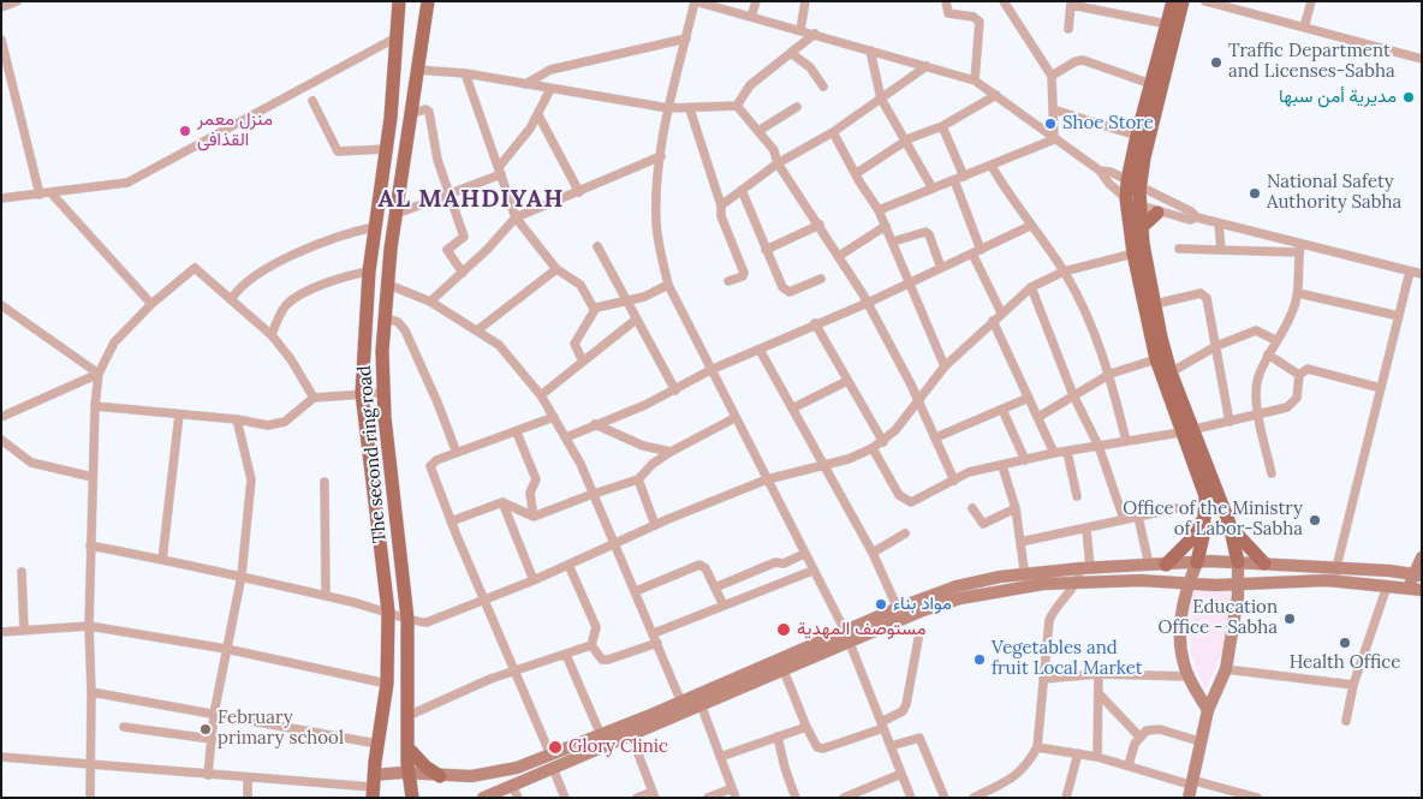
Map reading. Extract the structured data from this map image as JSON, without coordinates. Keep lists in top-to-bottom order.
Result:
{
  "streets": {
    "main road": ["The second ring road"]
  },
  "districts": ["AL MAHDIYAH"],
  "places": [
    "Traffic Department and Licenses-Sabha",
    "مديرية أمن سبها",
    "Shoe Store",
    "منزل معمر القذافى",
    "National Safety Authority Sabha",
    "Office of the Ministry of Labor-Sabha",
    "مواد بناء",
    "Education Office - Sabha",
    "مستوصف المهدية",
    "Health Office",
    "Vegetables and fruit Local Market",
    "February primary school",
    "Glory Clinic"
  ]
}
